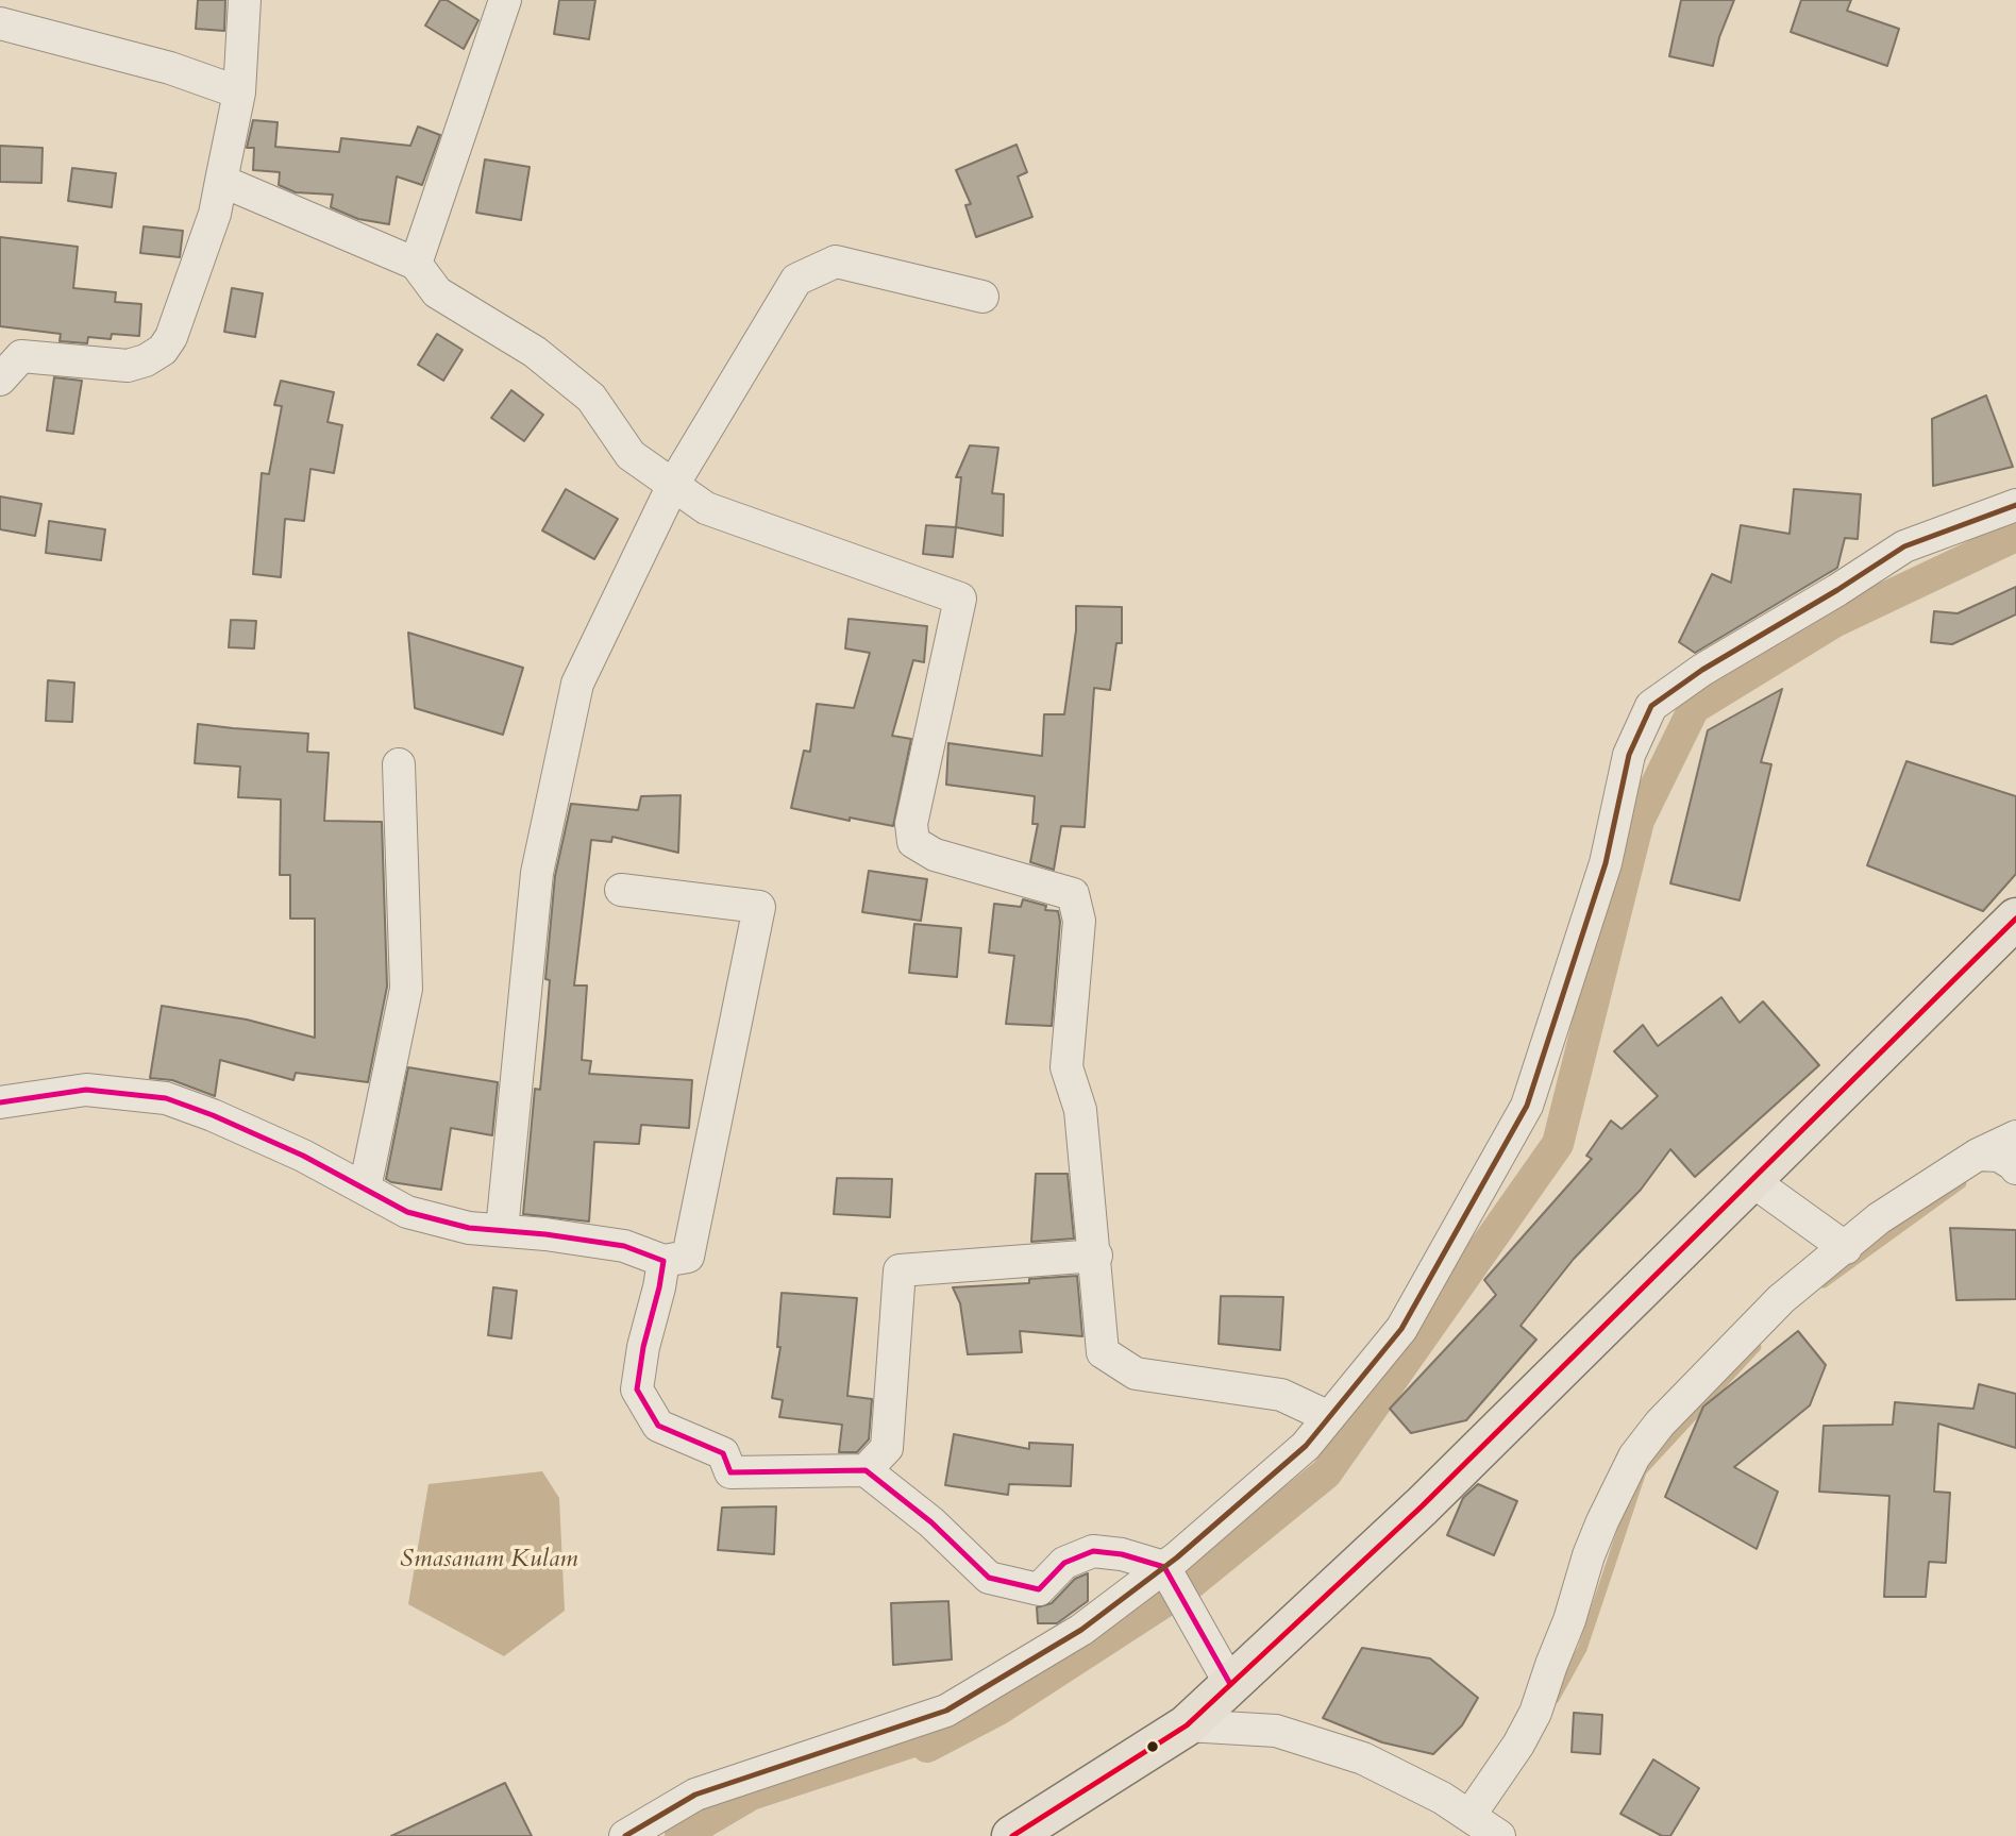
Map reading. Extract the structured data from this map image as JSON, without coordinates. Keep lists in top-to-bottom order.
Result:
{
  "water": ["Smasanam Kulam"]
}
